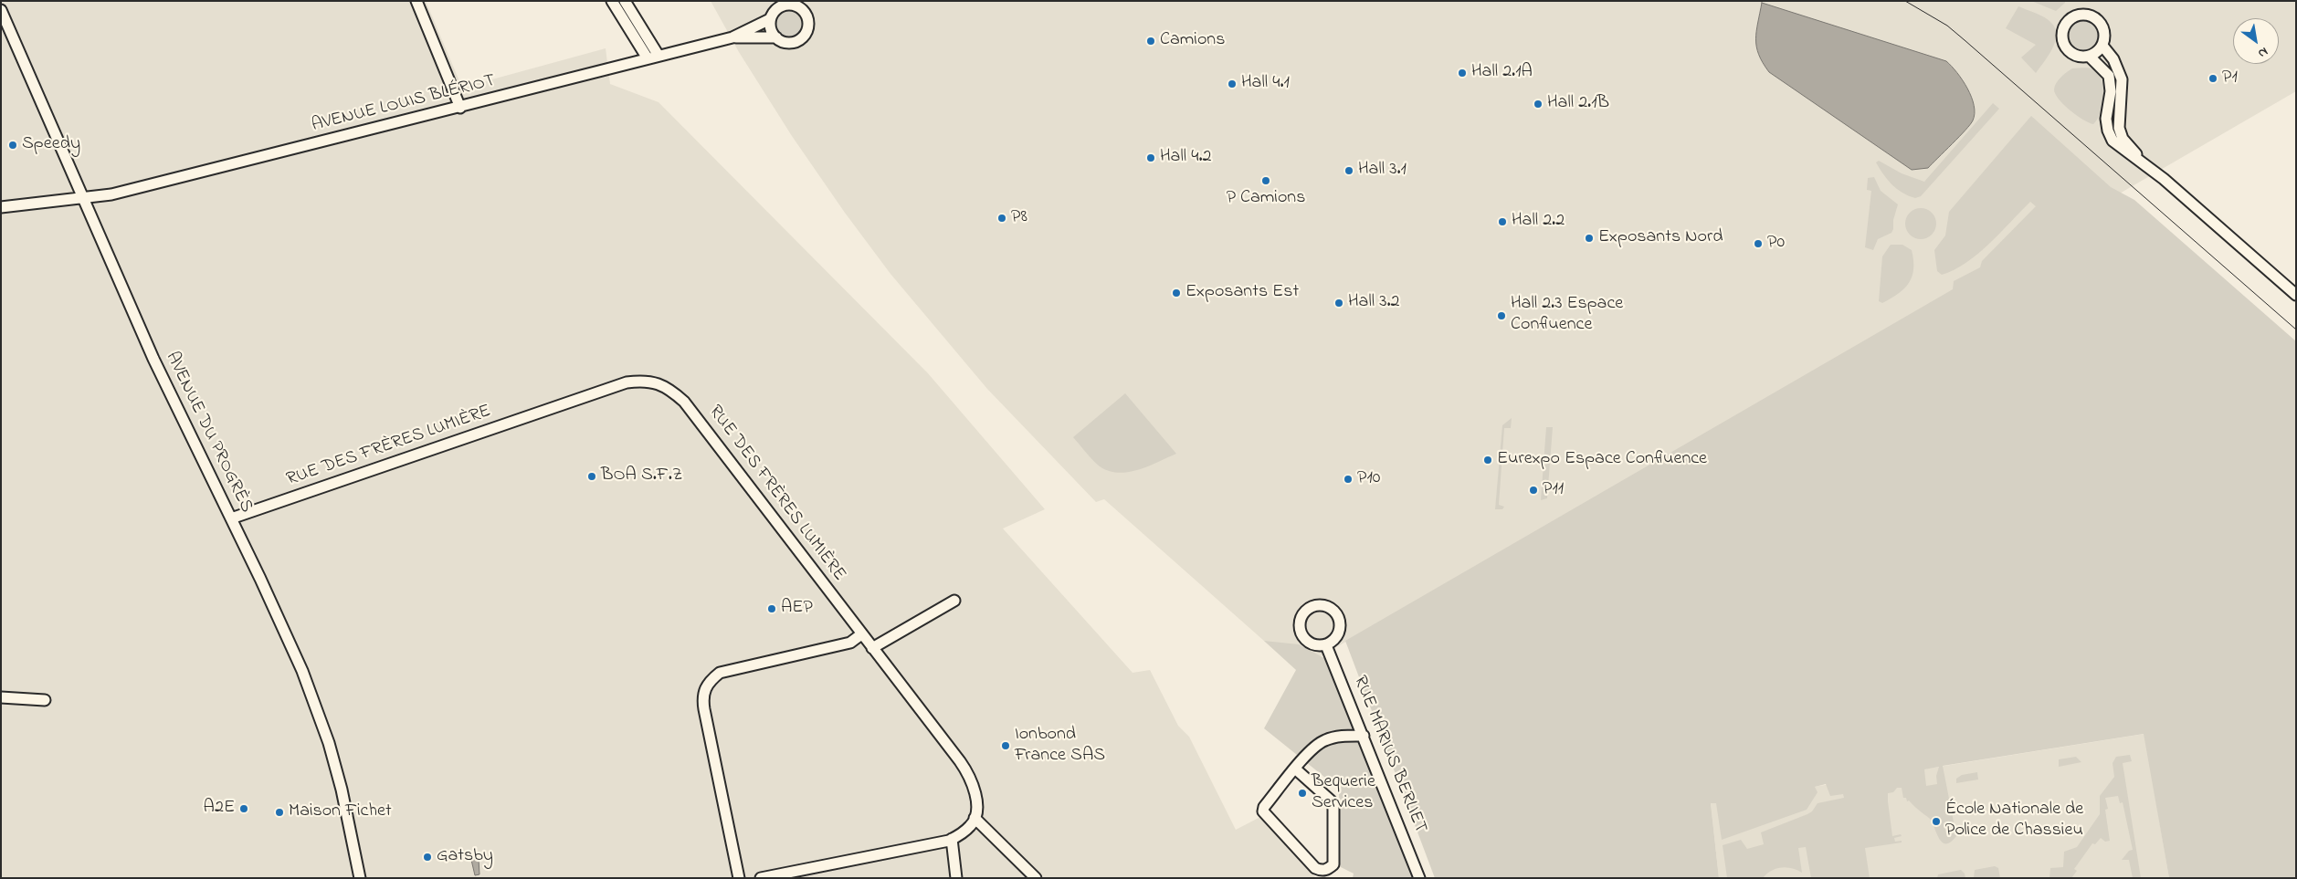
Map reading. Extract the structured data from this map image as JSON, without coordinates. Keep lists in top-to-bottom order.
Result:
{
  "streets": {
    "street": [
      "AVENUE LOUIS BLÉRIOT",
      "AVENUE DU PROGRÈS",
      "RUE DES FRÈRES LUMIÈRE",
      "RUE MARIUS BERLIET"
    ]
  },
  "crossings": [
    ["AVENUE LOUIS BLÉRIOT", "AVENUE DU PROGRÈS"],
    ["AVENUE DU PROGRÈS", "RUE DES FRÈRES LUMIÈRE"]
  ],
  "places": [
    "Camions",
    "Hall 2.1A",
    "P1",
    "Hall 4.1",
    "Hall 2.1B",
    "Speedy",
    "Hall 4.2",
    "Hall 3.1",
    "P Camions",
    "P8",
    "Hall 2.2",
    "Exposants Nord",
    "P0",
    "Exposants Est",
    "Hall 3.2",
    "Hall 2.3 Espace Confluence",
    "Eurexpo Espace Confluence",
    "BOA S.F.Z",
    "P10",
    "P11",
    "AEP",
    "Ionbond France SAS",
    "Bequerie Services",
    "A2E",
    "Maison Fichet",
    "École Nationale de Police de Chassieu",
    "Gatsby"
  ],
  "north": "bottom right"
}
